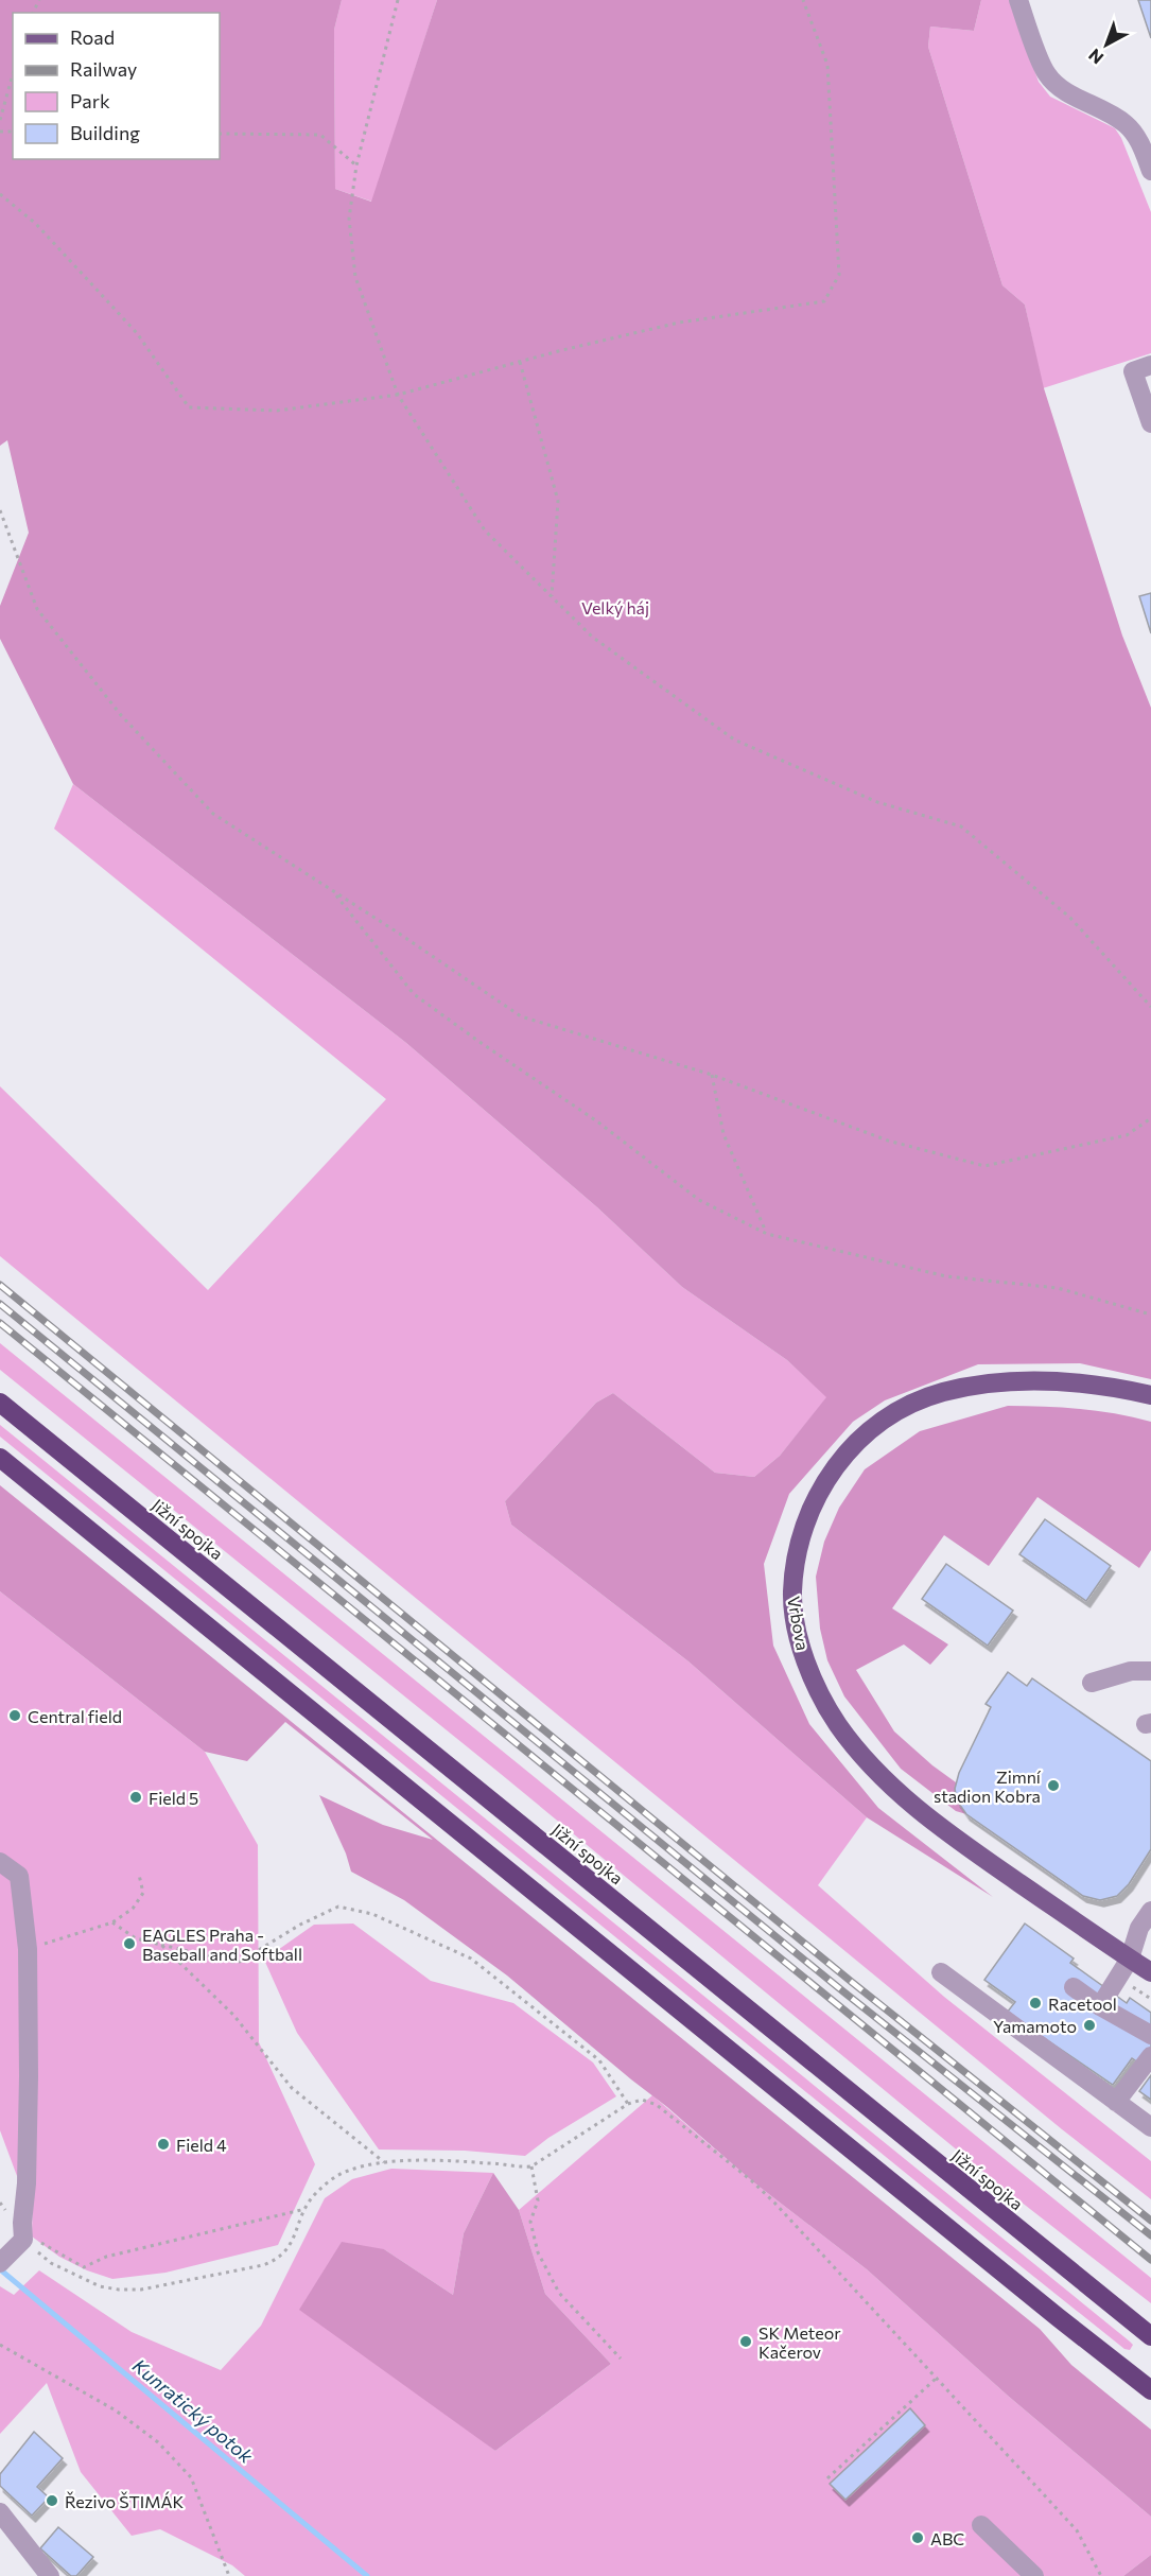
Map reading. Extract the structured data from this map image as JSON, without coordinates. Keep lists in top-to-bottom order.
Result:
{
  "streets": {
    "highway": ["Jižní spojka"],
    "main road": ["Vrbova"]
  },
  "water": ["Kunratický potok"],
  "parks": ["Velký háj"],
  "places": [
    "Central field",
    "Zimní stadion Kobra",
    "Field 5",
    "EAGLES Praha - Baseball and Softball",
    "Racetool",
    "Yamamoto",
    "Field 4",
    "SK Meteor Kačerov",
    "Řezivo ŠTIMÁK",
    "ABC"
  ],
  "legend": [
    "Road",
    "Railway",
    "Park",
    "Building"
  ],
  "north": "bottom left"
}
